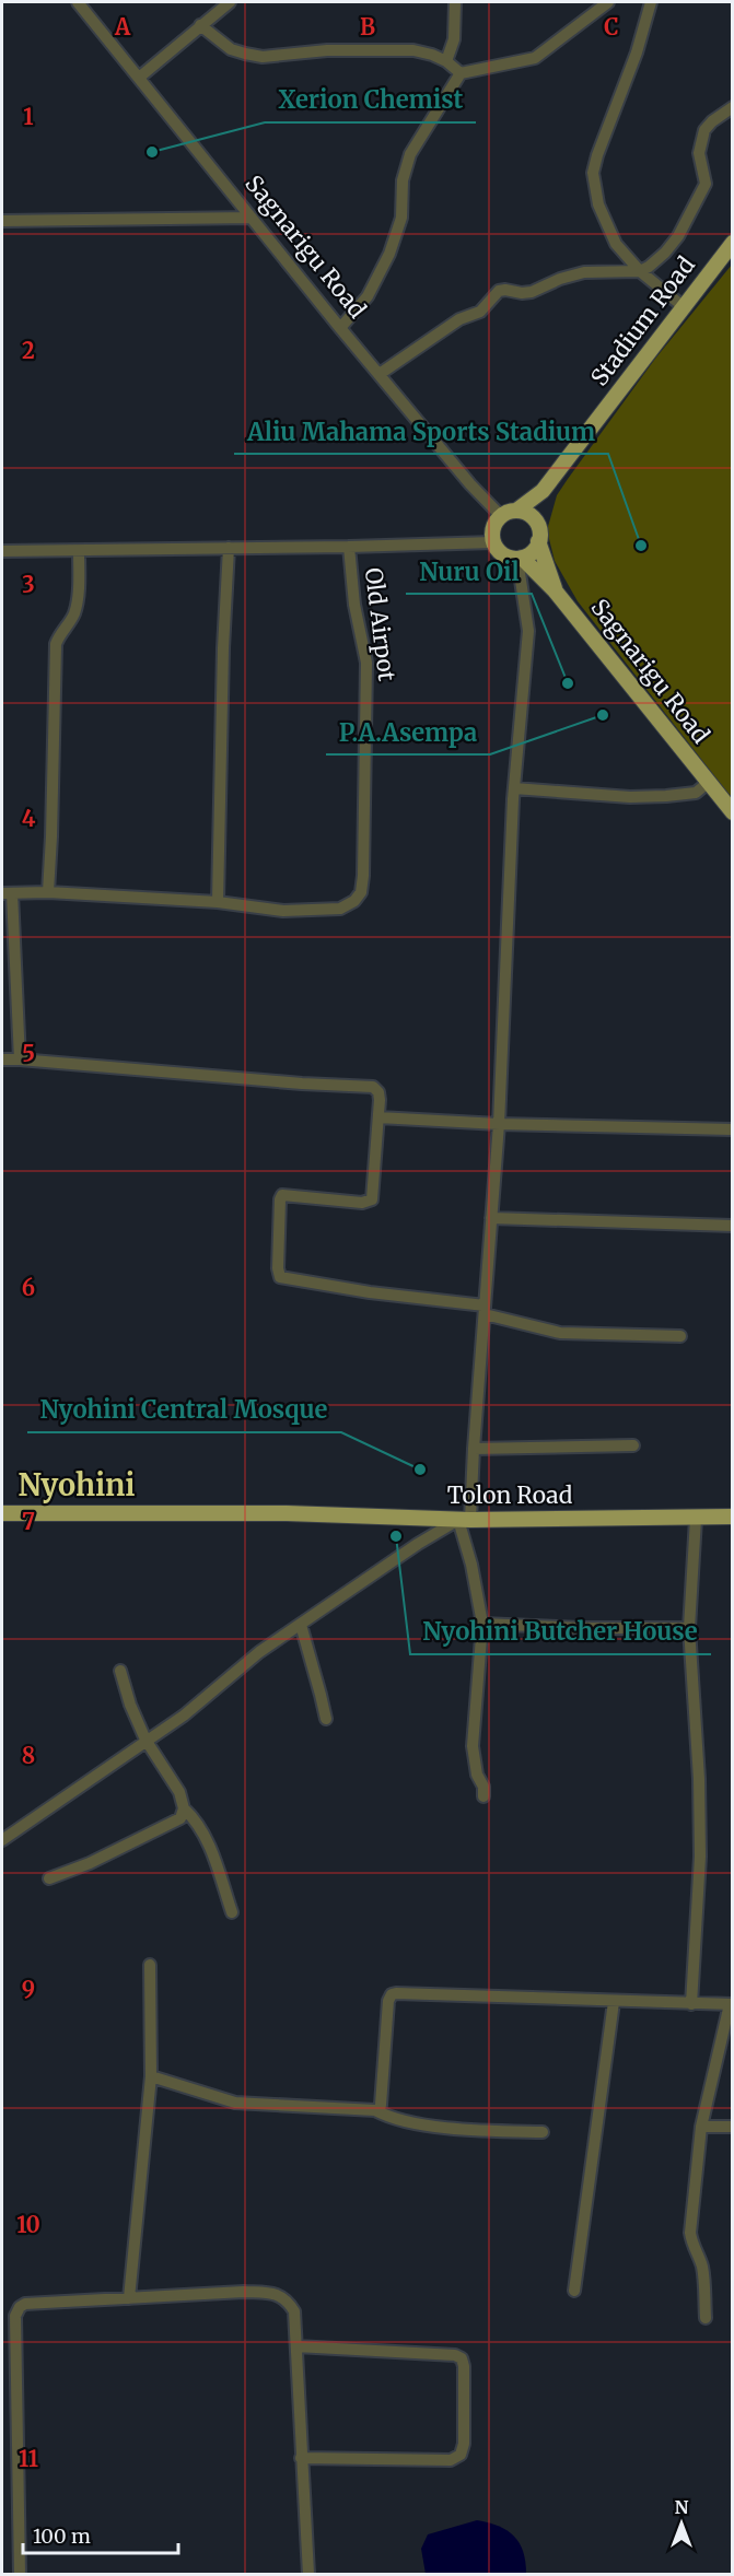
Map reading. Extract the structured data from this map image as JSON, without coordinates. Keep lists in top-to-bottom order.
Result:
{
  "streets": {
    "main road": ["Sagnarigu Road", "Stadium Road", "Tolon Road"],
    "street": ["Old Airpot"]
  },
  "crossings": [
    ["Sagnarigu Road", "Stadium Road"]
  ],
  "districts": ["Nyohini"],
  "places": [
    "Xerion Chemist",
    "Aliu Mahama Sports Stadium",
    "Nuru Oil",
    "P.A.Asempa",
    "Nyohini Central Mosque",
    "Nyohini Butcher House"
  ],
  "scale_bar": "100 m",
  "north": "top",
  "grid": {
    "columns": ["A", "B", "C"],
    "rows": [
      "1",
      "2",
      "3",
      "4",
      "5",
      "6",
      "7",
      "8",
      "9",
      "10",
      "11"
    ]
  }
}
